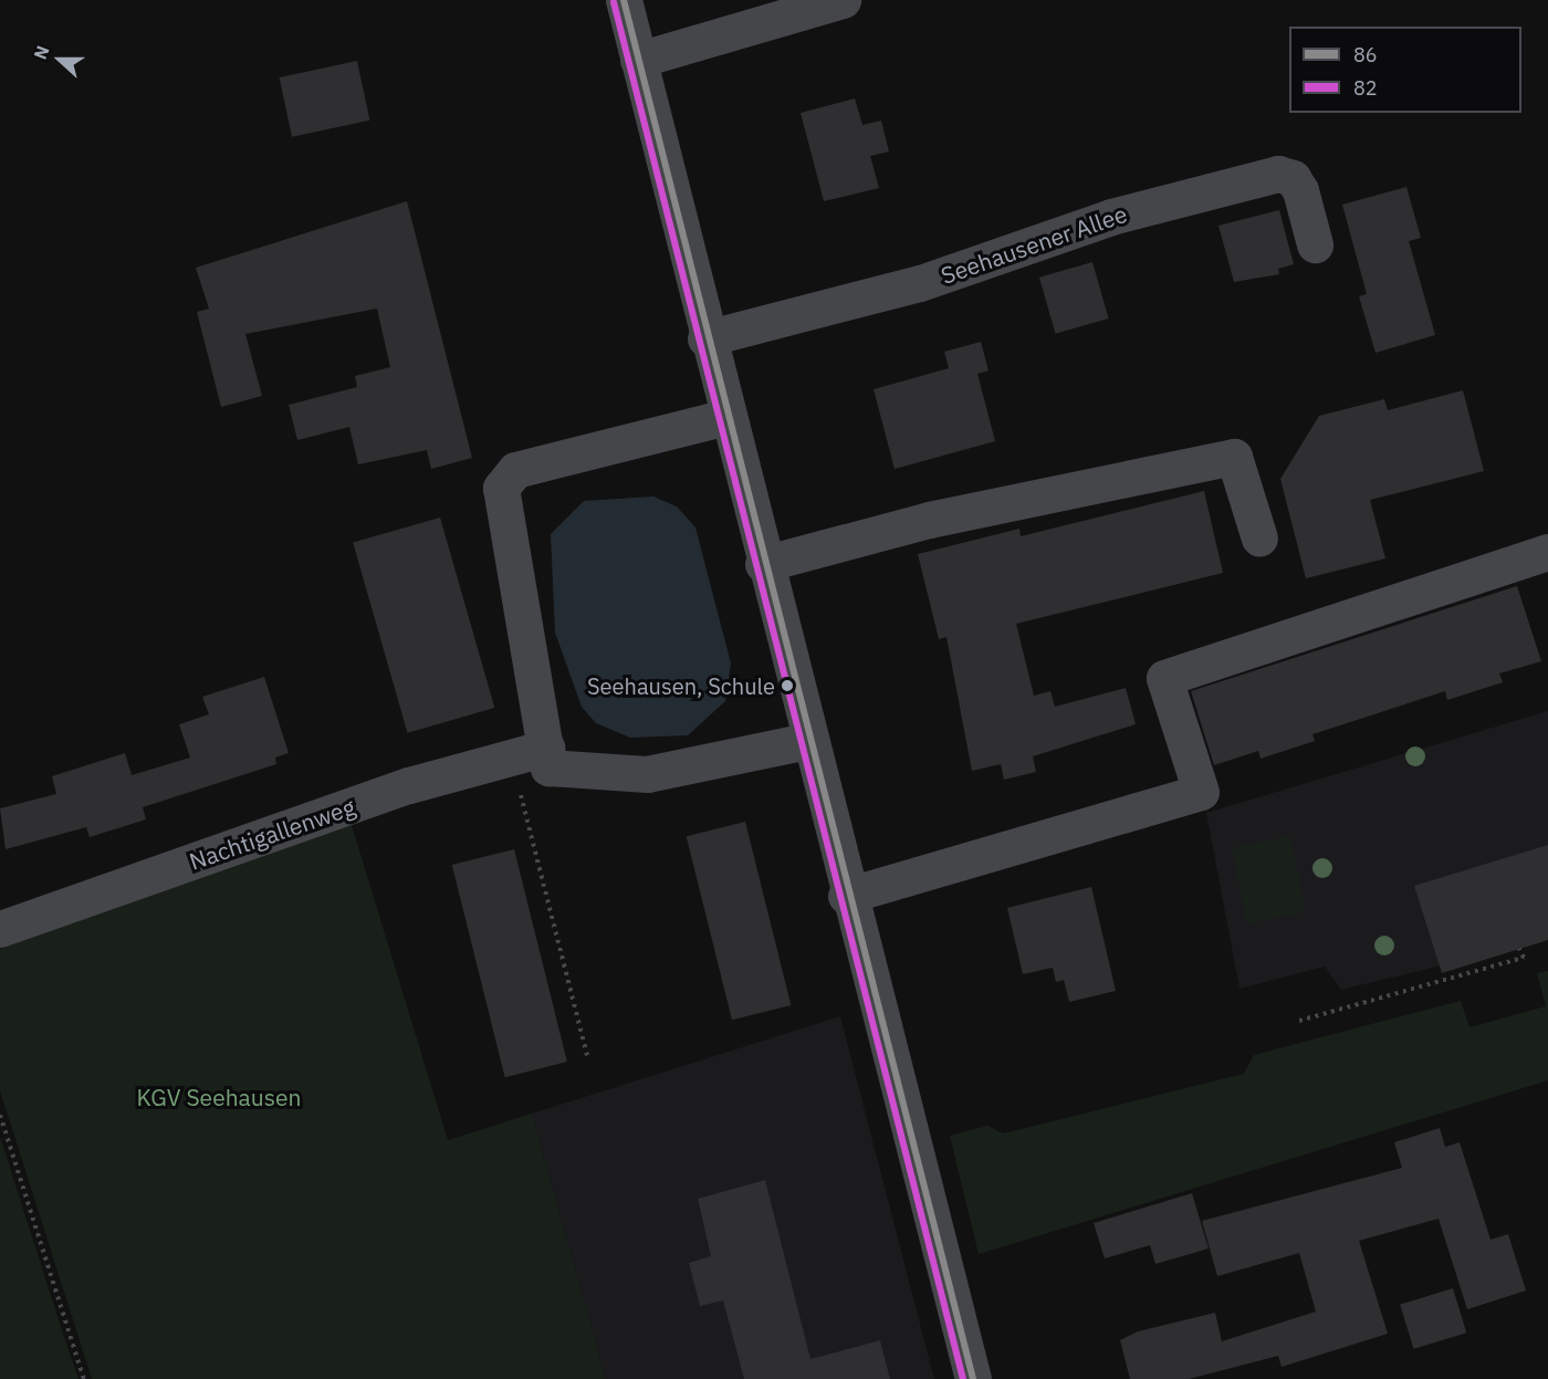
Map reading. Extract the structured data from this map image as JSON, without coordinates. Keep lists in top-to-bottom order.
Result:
{
  "streets": {
    "street": ["Seehausener Allee", "Nachtigallenweg"]
  },
  "parks": ["KGV Seehausen"],
  "places": ["Seehausen, Schule"],
  "lines": ["transit line 86", "transit line 82"],
  "legend": ["86", "82"],
  "north": "left"
}
